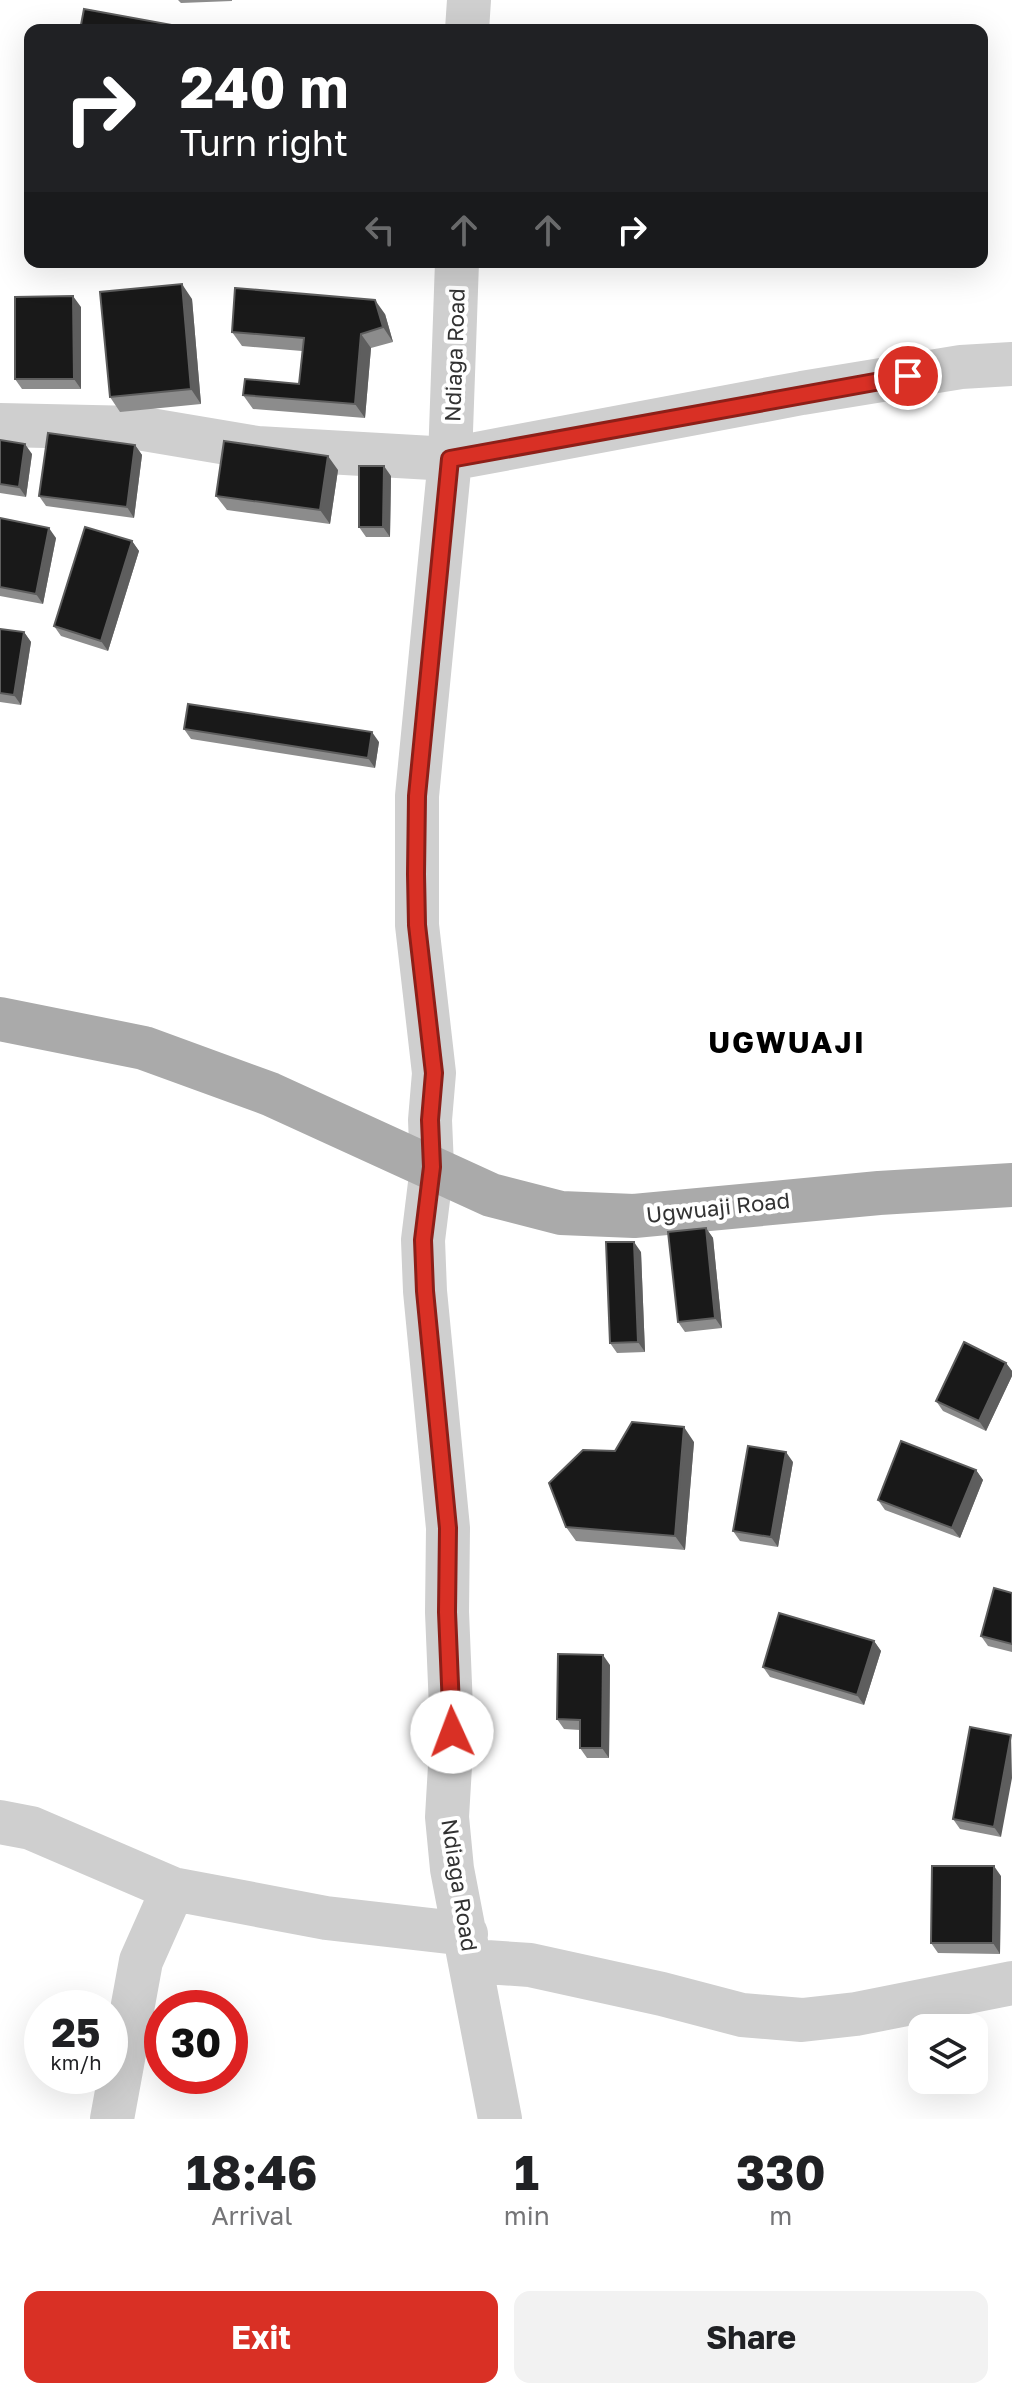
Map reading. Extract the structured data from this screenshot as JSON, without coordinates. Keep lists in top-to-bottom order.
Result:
{
  "streets": {
    "main road": ["Ugwuaji Road"],
    "street": ["Ndiaga Road"]
  },
  "crossings": [
    ["Ndiaga Road", "Ugwuaji Road"]
  ],
  "districts": ["UGWUAJI"],
  "page": {
    "turn": ["240 m", "Turn right"],
    "speed": "25 km/h",
    "limit": "30",
    "eta": [
      "18:46",
      "Arrival",
      "1",
      "min",
      "330",
      "m"
    ],
    "buttons": ["Exit", "Share"]
  }
}
